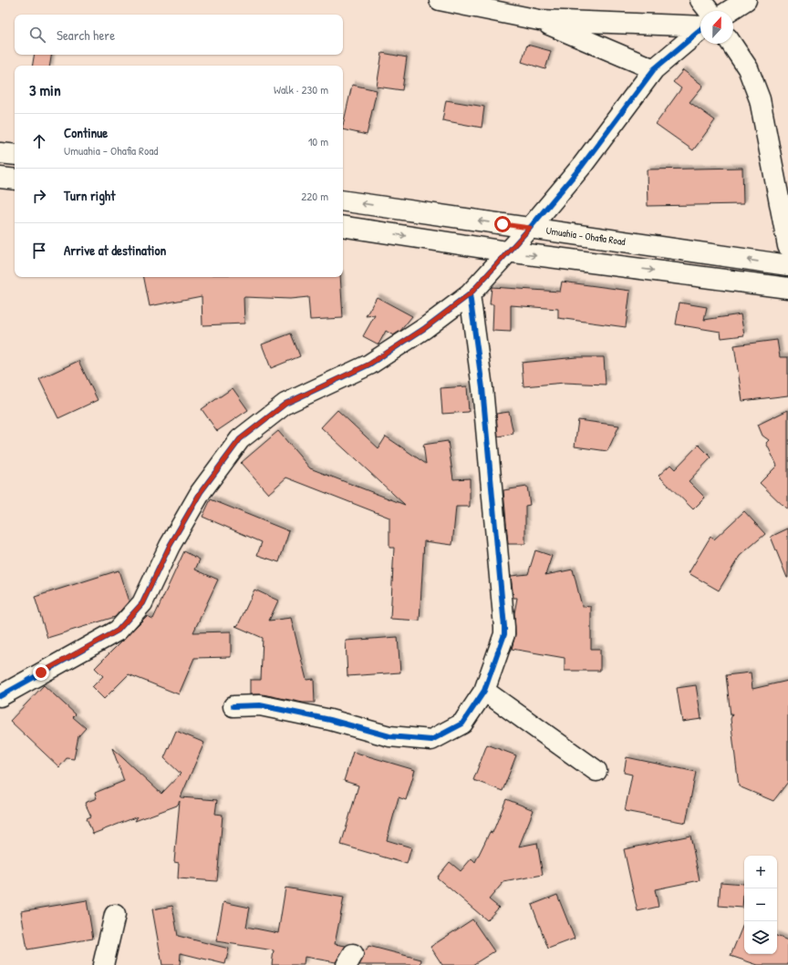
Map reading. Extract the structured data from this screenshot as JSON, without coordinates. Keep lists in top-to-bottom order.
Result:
{
  "streets": {
    "street": ["Umuahia - Ohafia Road"]
  },
  "north": "top",
  "page": {
    "search": "Search here",
    "heading": ["3 min", "Walk · 230 m"],
    "list": [
      ["Continue", "Umuahia - Ohafia Road", "10 m"],
      ["Turn right", "220 m"],
      "Arrive at destination"
    ],
    "map_buttons": ["+", "−"]
  }
}
